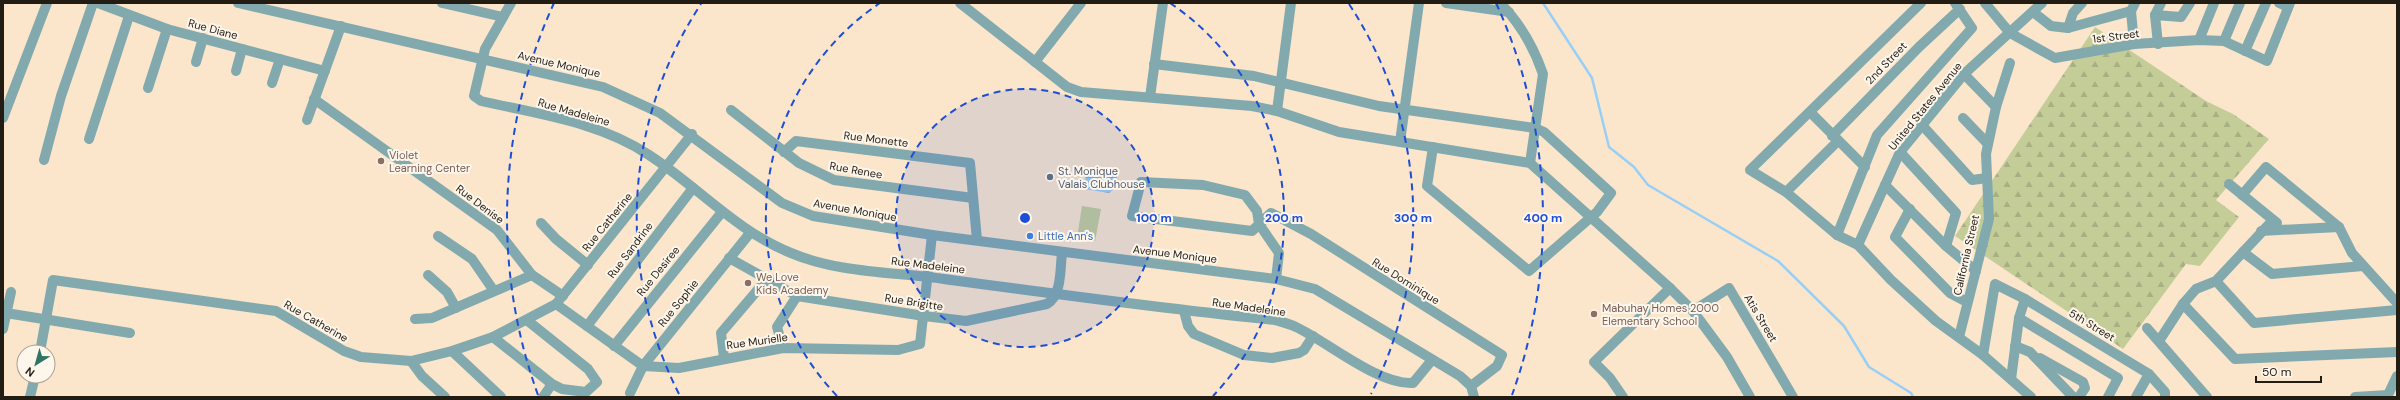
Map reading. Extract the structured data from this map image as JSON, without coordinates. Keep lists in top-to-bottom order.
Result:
{
  "streets": {
    "street": [
      "Rue Diane",
      "1st Street",
      "2nd Street",
      "Avenue Monique",
      "United States Avenue",
      "Rue Madeleine",
      "Rue Monette",
      "Rue Renee",
      "Rue Denise",
      "Rue Catherine",
      "Rue Sandrine",
      "California Street",
      "Rue Desiree",
      "Rue Dominique",
      "Rue Brigitte",
      "Rue Sophie",
      "Atis Street",
      "5th Street",
      "Rue Murielle"
    ]
  },
  "crossings": [
    ["1st Street", "United States Avenue"],
    ["Avenue Monique", "Rue Madeleine"],
    ["Avenue Monique", "Rue Catherine"],
    ["Avenue Monique", "Rue Dominique"],
    ["Avenue Monique", "Rue Murielle"],
    ["Rue Madeleine", "Rue Catherine"],
    ["Rue Madeleine", "Rue Sandrine"],
    ["Rue Madeleine", "Rue Desiree"],
    ["Rue Madeleine", "Rue Brigitte"],
    ["Rue Madeleine", "Rue Sophie"],
    ["Rue Madeleine", "Rue Murielle"],
    ["Rue Monette", "Rue Renee"],
    ["Rue Denise", "Rue Catherine"],
    ["Rue Brigitte", "Rue Sophie"],
    ["Rue Brigitte", "Rue Murielle"],
    ["Rue Sophie", "Rue Murielle"]
  ],
  "places": [
    "Violet Learning Center",
    "St. Monique Valais Clubhouse",
    "Little Ann's",
    "We Love Kids Academy",
    "Mabuhay Homes 2000 Elementary School"
  ],
  "scale_bar": "50 m",
  "north": "bottom left",
  "rings": [
    "100 m",
    "200 m",
    "300 m",
    "400 m"
  ]
}
